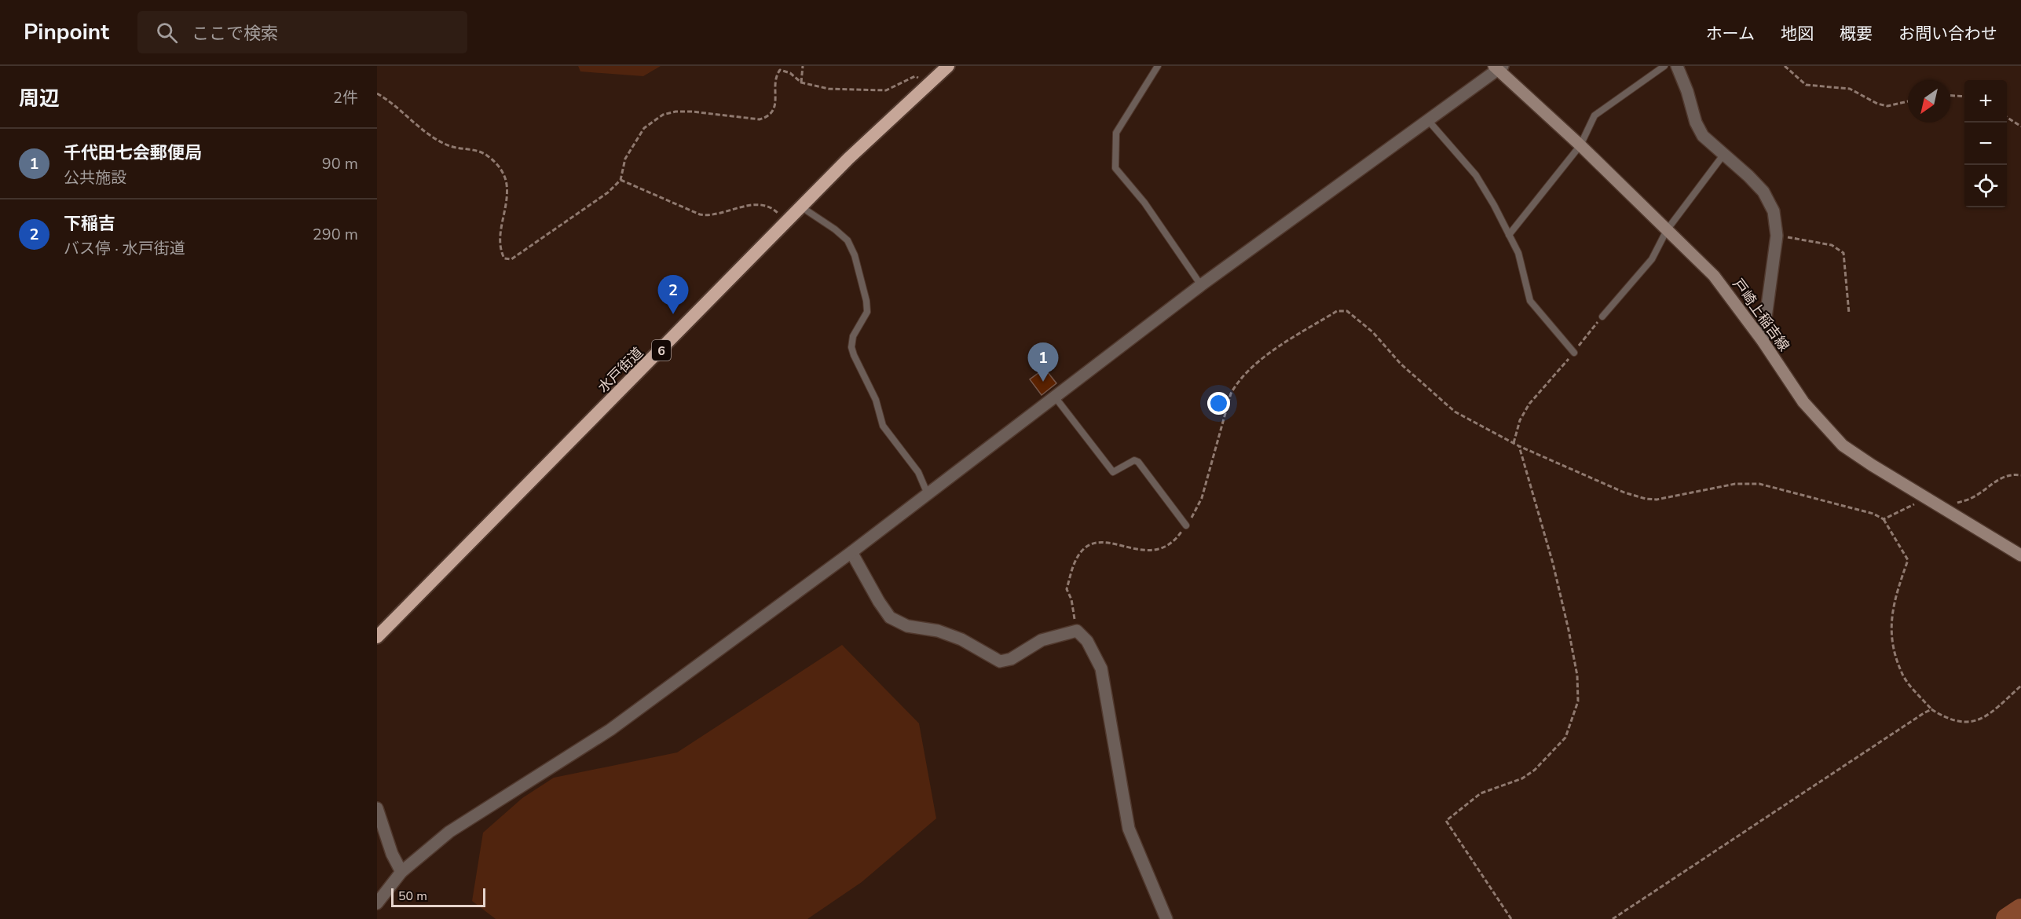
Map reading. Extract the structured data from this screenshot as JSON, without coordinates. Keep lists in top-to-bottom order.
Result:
{
  "streets": {
    "highway": ["6", "水戸街道"],
    "main road": ["戸崎上稲吉線"]
  },
  "scale_bar": "50 m",
  "north": "bottom left",
  "page": {
    "header": "Pinpoint",
    "search": "ここで検索",
    "nav": [
      "ホーム",
      "地図",
      "概要",
      "お問い合わせ"
    ],
    "heading": ["周辺", "2件"],
    "map_buttons": ["+", "−"],
    "list": [
      {
        "mark": "1",
        "name": "千代田七会郵便局",
        "note": "公共施設",
        "value": "90 m"
      },
      {
        "mark": "2",
        "name": "下稲吉",
        "note": "バス停 · 水戸街道",
        "value": "290 m"
      }
    ],
    "pins": ["2", "1"],
    "scale": "50 m"
  }
}
